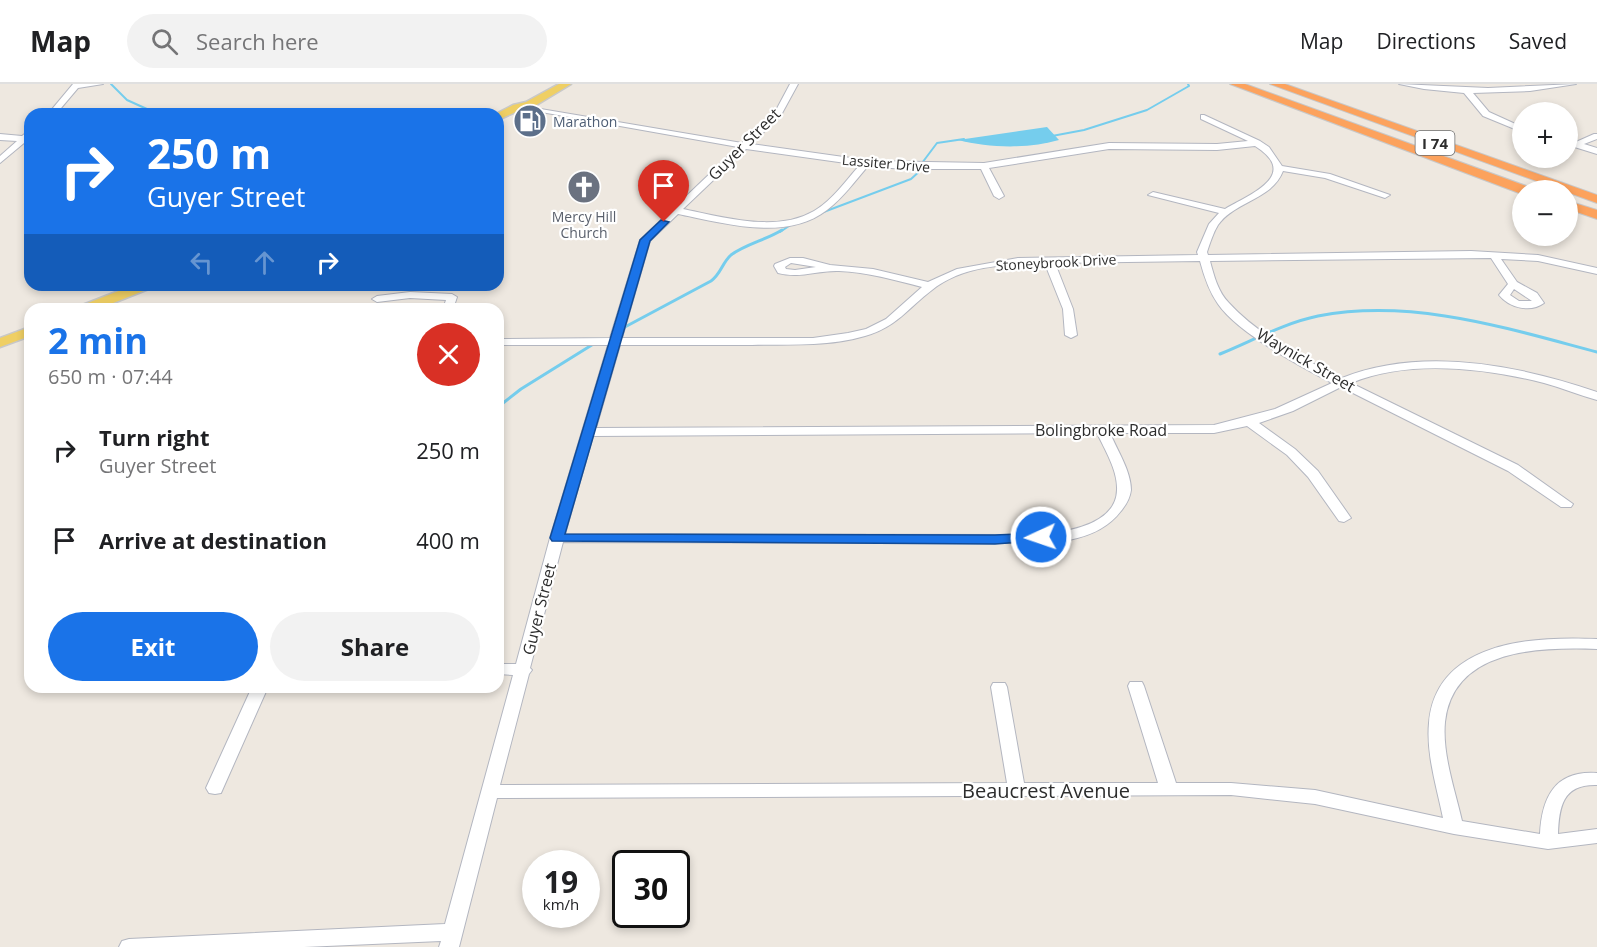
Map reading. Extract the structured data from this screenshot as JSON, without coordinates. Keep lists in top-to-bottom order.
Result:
{
  "streets": {
    "highway": ["I 74"],
    "street": [
      "Guyer Street",
      "Lassiter Drive",
      "Stoneybrook Drive",
      "Waynick Street",
      "Bolingbroke Road",
      "Beaucrest Avenue"
    ]
  },
  "crossings": [
    ["Guyer Street", "Lassiter Drive"],
    ["Guyer Street", "Stoneybrook Drive"],
    ["Guyer Street", "Bolingbroke Road"],
    ["Guyer Street", "Beaucrest Avenue"],
    ["Stoneybrook Drive", "Waynick Street"],
    ["Waynick Street", "Bolingbroke Road"]
  ],
  "places": {
    "fuel station": ["Marathon"],
    "church": ["Mercy Hill Church"]
  },
  "page": {
    "header": "Map",
    "search": "Search here",
    "nav": ["Map", "Directions", "Saved"],
    "map_buttons": ["+", "−"],
    "turn": ["250 m", "Guyer Street"],
    "heading": ["2 min", "650 m · 07:44"],
    "list": [
      {
        "name": "Turn right",
        "note": "Guyer Street",
        "value": "250 m"
      },
      {
        "name": "Arrive at destination",
        "value": "400 m"
      }
    ],
    "buttons": ["Exit", "Share"],
    "speed": "19 km/h",
    "limit": "30"
  }
}
